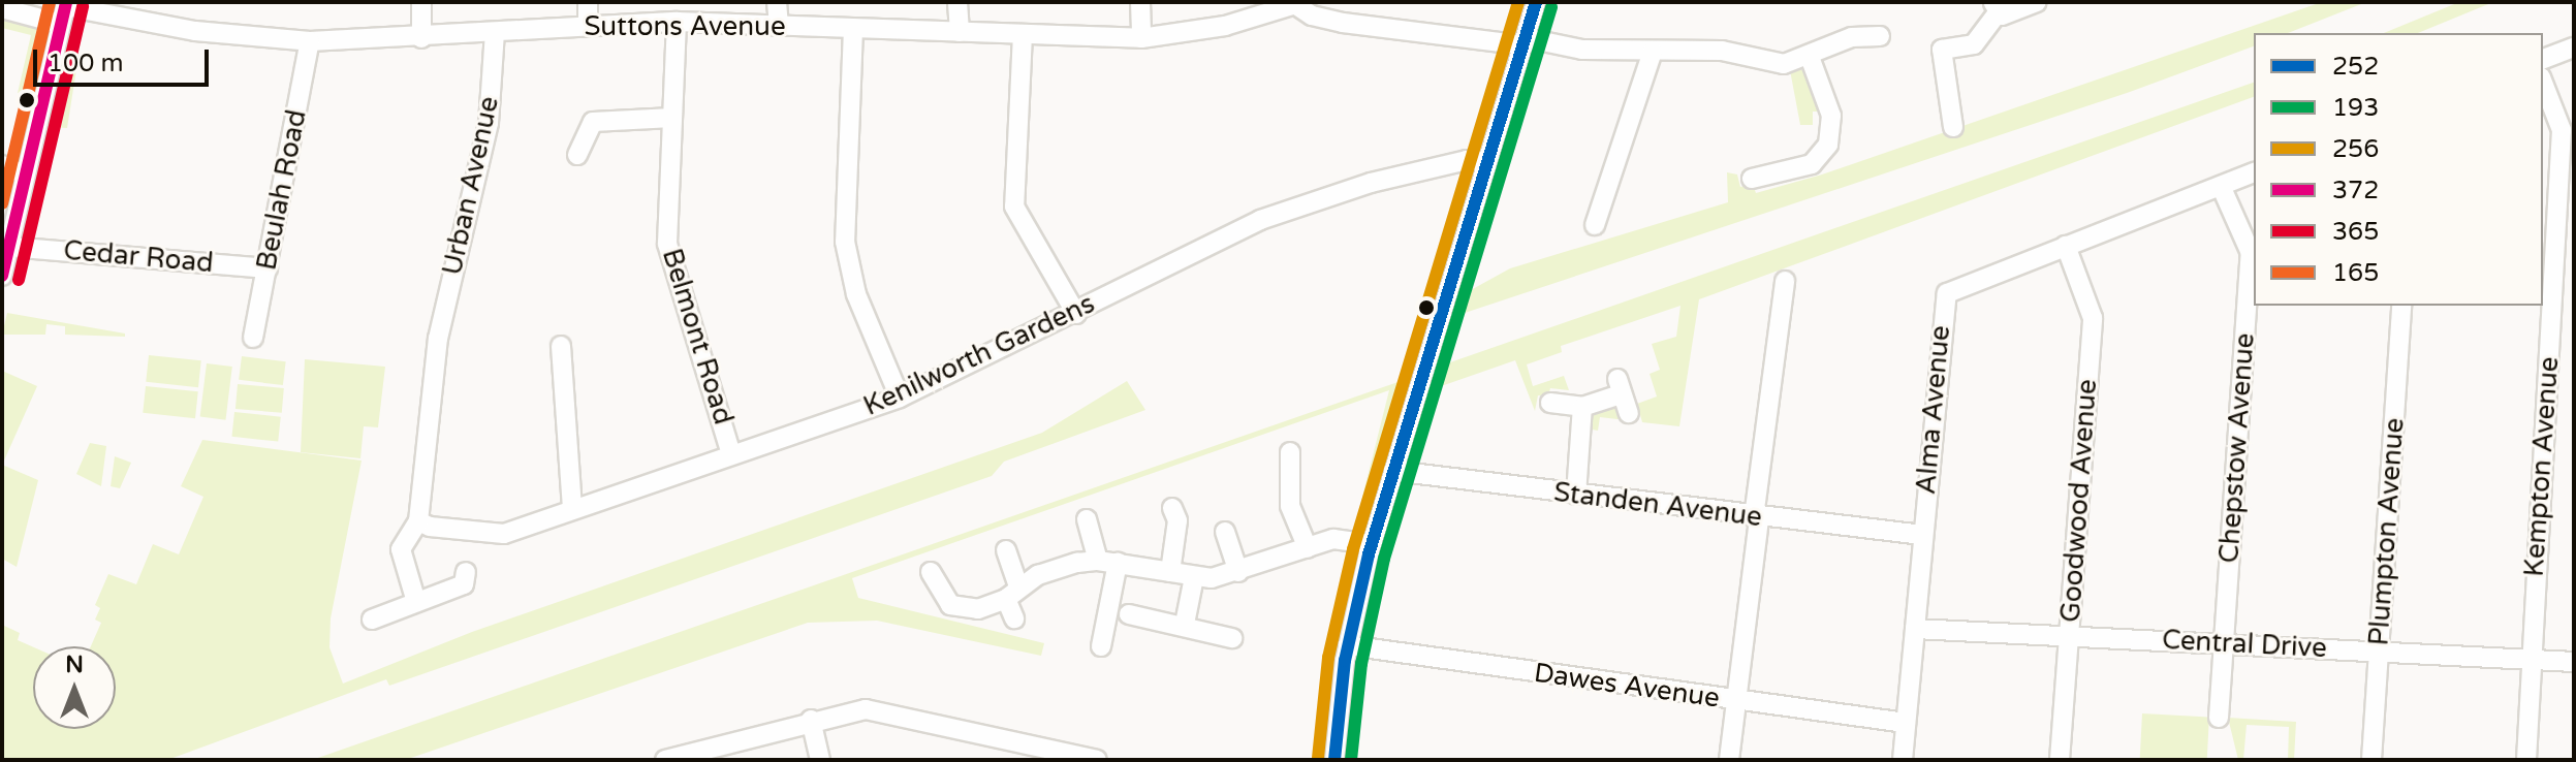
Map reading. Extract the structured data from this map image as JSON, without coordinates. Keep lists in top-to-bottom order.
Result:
{
  "streets": {
    "street": [
      "Suttons Avenue",
      "Urban Avenue",
      "Beulah Road",
      "Cedar Road",
      "Belmont Road",
      "Kenilworth Gardens",
      "Alma Avenue",
      "Chepstow Avenue",
      "Kempton Avenue",
      "Goodwood Avenue",
      "Standen Avenue",
      "Plumpton Avenue",
      "Central Drive",
      "Dawes Avenue"
    ]
  },
  "crossings": [
    ["Suttons Avenue", "Urban Avenue"],
    ["Suttons Avenue", "Beulah Road"],
    ["Suttons Avenue", "Belmont Road"],
    ["Urban Avenue", "Kenilworth Gardens"],
    ["Beulah Road", "Cedar Road"],
    ["Belmont Road", "Kenilworth Gardens"],
    ["Alma Avenue", "Chepstow Avenue"],
    ["Alma Avenue", "Goodwood Avenue"],
    ["Alma Avenue", "Standen Avenue"],
    ["Alma Avenue", "Central Drive"],
    ["Alma Avenue", "Dawes Avenue"],
    ["Chepstow Avenue", "Central Drive"],
    ["Kempton Avenue", "Central Drive"],
    ["Goodwood Avenue", "Central Drive"],
    ["Plumpton Avenue", "Central Drive"]
  ],
  "lines": [
    "transit line 252",
    "transit line 256",
    "transit line 372",
    "transit line 165",
    "transit line 365",
    "transit line 193"
  ],
  "legend": [
    "252",
    "193",
    "256",
    "372",
    "365",
    "165"
  ],
  "scale_bar": "100 m",
  "north": "top"
}
